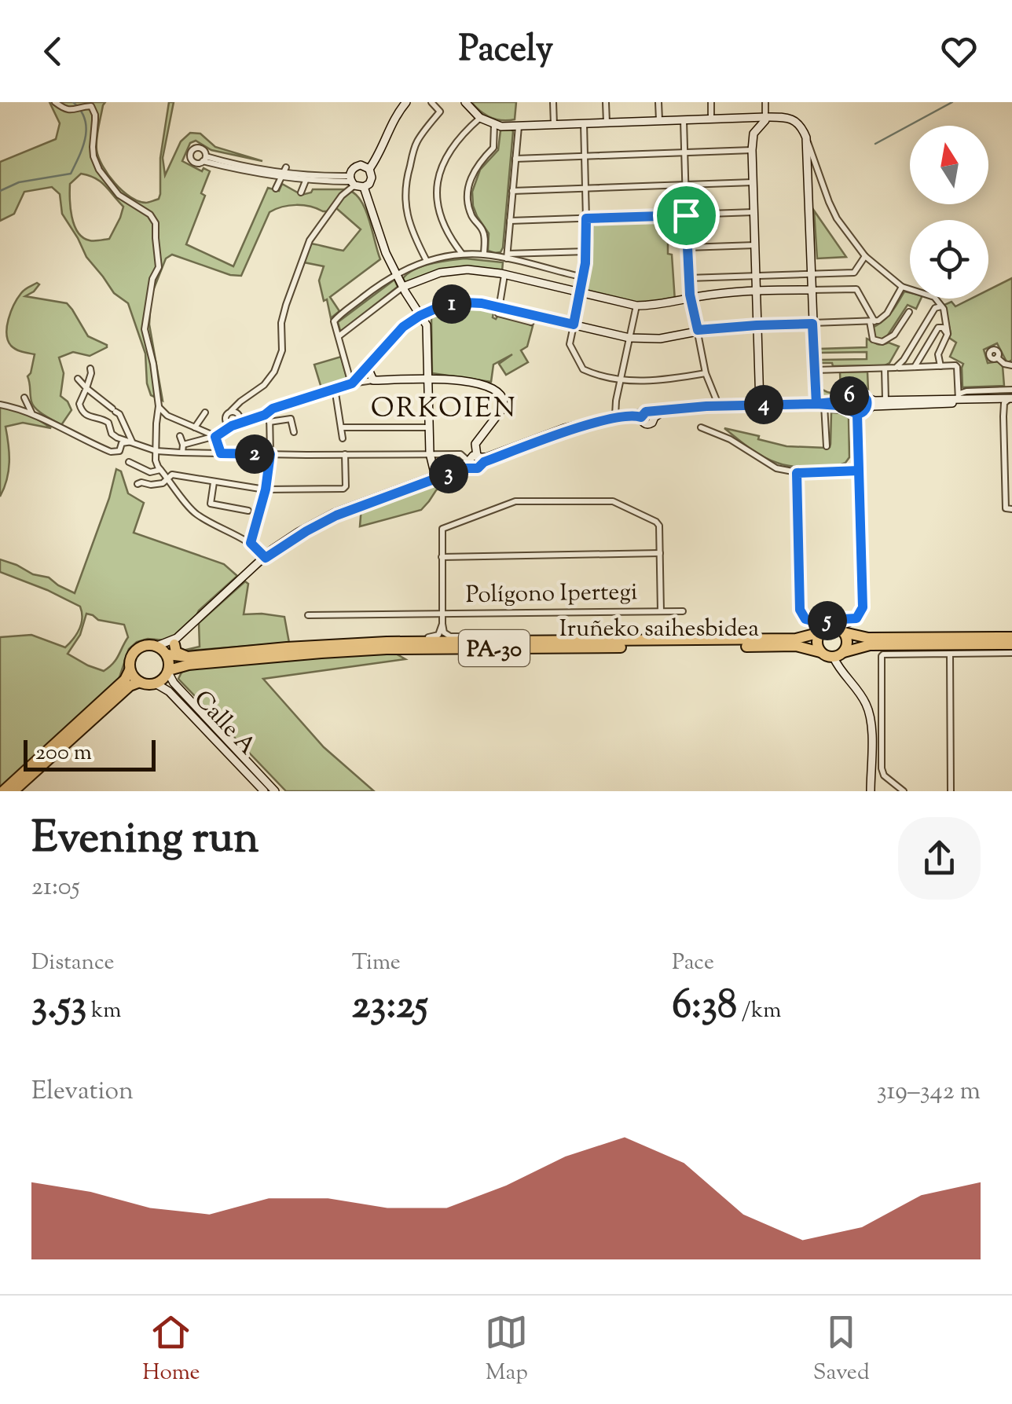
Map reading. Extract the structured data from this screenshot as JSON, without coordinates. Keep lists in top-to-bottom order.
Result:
{
  "streets": {
    "highway": ["Iruñeko saihesbidea", "PA-30"],
    "street": ["Polígono Ipertegi", "Calle A"]
  },
  "crossings": [
    ["Polígono Ipertegi", "Iruñeko saihesbidea"],
    ["Iruñeko saihesbidea", "PA-30"],
    ["Iruñeko saihesbidea", "Calle A"],
    ["PA-30", "Calle A"]
  ],
  "districts": ["ORKOIEN"],
  "scale_bar": "200 m",
  "north": "top",
  "page": {
    "header": "Pacely",
    "pins": [
      "1",
      "6",
      "4",
      "2",
      "3",
      "5"
    ],
    "scale": "200 m",
    "heading": ["Evening run", "21:05"],
    "stats": [
      ["Distance", "3.53 km"],
      ["Time", "23:25"],
      ["Pace", "6:38 /km"]
    ],
    "chart": ["Elevation", "319–342 m"],
    "tabs": ["Home", "Map", "Saved"]
  }
}
